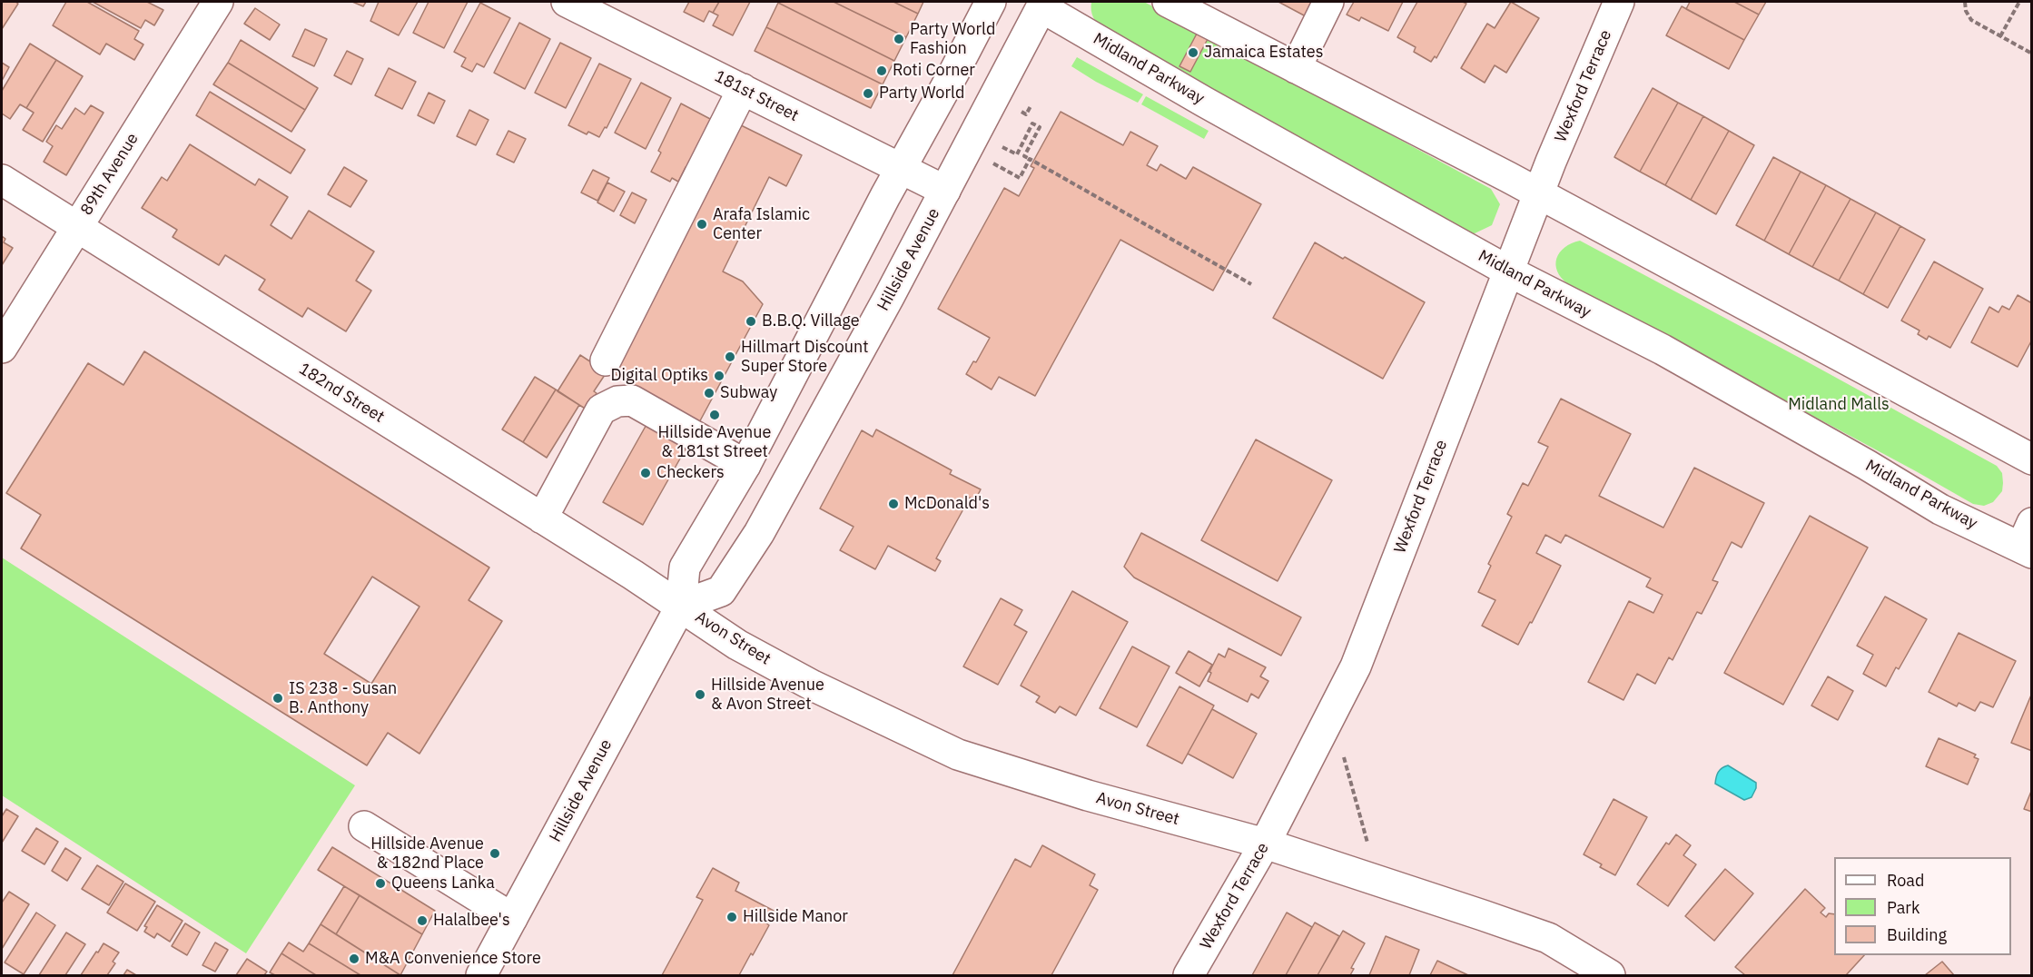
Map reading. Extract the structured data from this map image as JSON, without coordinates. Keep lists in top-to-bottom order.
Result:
{
  "streets": {
    "street": [
      "Midland Parkway",
      "Wexford Terrace",
      "181st Street",
      "89th Avenue",
      "Hillside Avenue",
      "182nd Street",
      "Avon Street"
    ]
  },
  "crossings": [
    ["Midland Parkway", "Wexford Terrace"],
    ["Midland Parkway", "Hillside Avenue"],
    ["Wexford Terrace", "Avon Street"],
    ["181st Street", "Hillside Avenue"],
    ["89th Avenue", "182nd Street"],
    ["Hillside Avenue", "182nd Street"],
    ["Hillside Avenue", "Avon Street"],
    ["182nd Street", "Avon Street"]
  ],
  "parks": ["Midland Malls"],
  "places": [
    "Party World Fashion",
    "Jamaica Estates",
    "Roti Corner",
    "Party World",
    "Arafa Islamic Center",
    "B.B.Q. Village",
    "Hillmart Discount Super Store",
    "Digital Optiks",
    "Subway",
    "Hillside Avenue & 181st Street",
    "Checkers",
    "McDonald's",
    "Hillside Avenue & Avon Street",
    "IS 238 - Susan B. Anthony",
    "Hillside Avenue & 182nd Place",
    "Queens Lanka",
    "Hillside Manor",
    "Halalbee's",
    "M&A Convenience Store"
  ],
  "legend": ["Road", "Park", "Building"]
}
